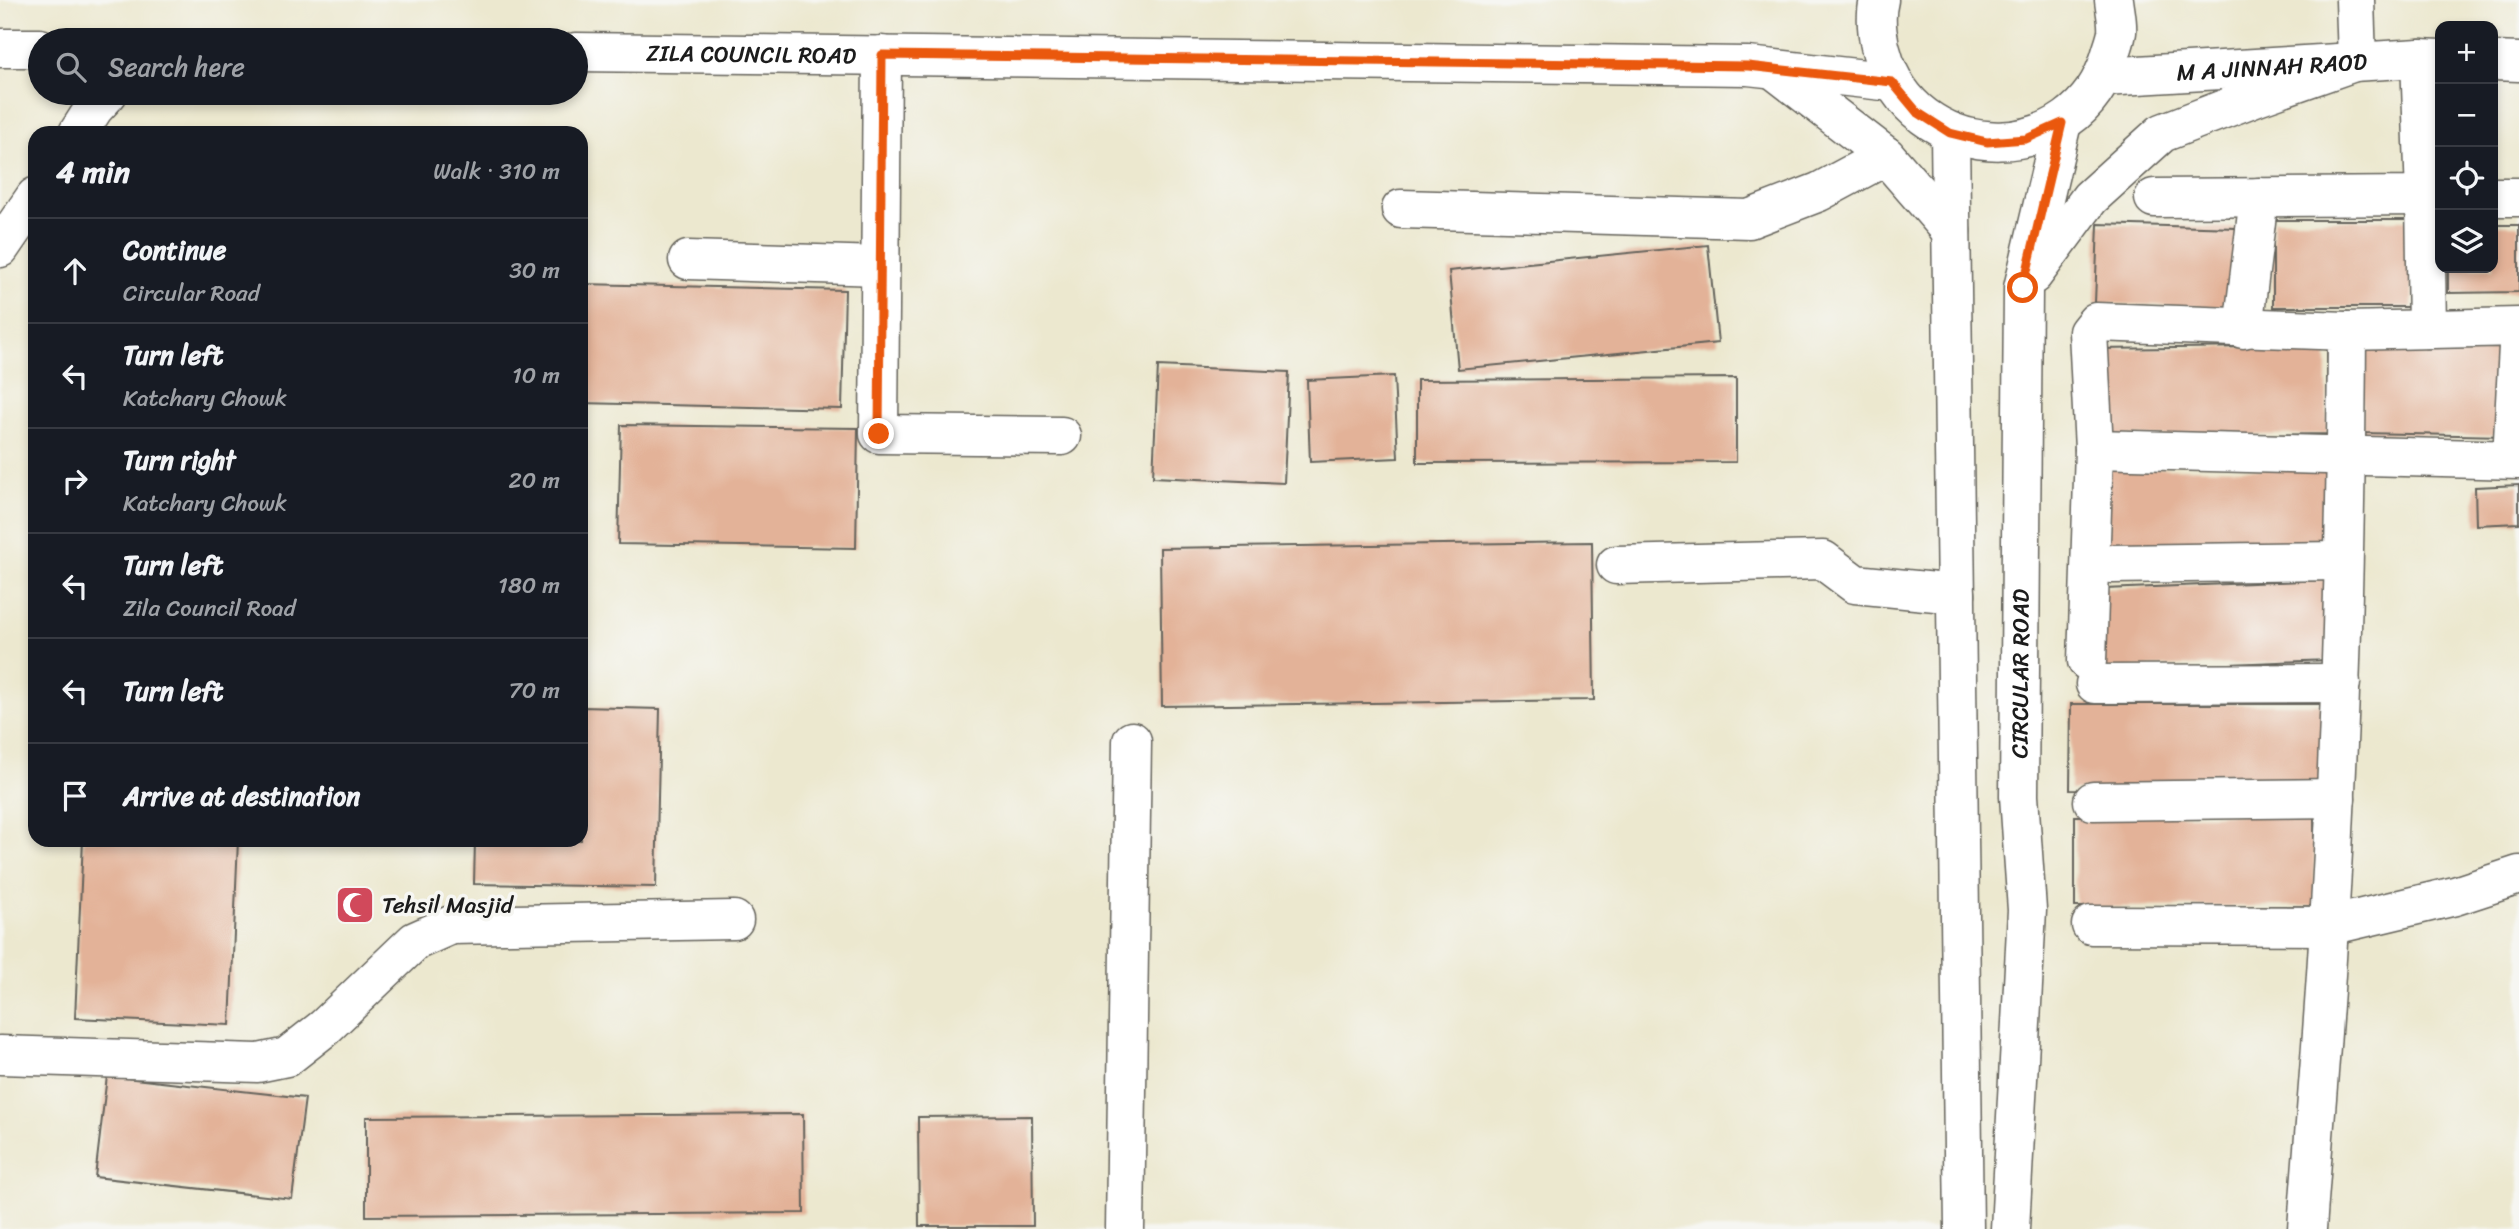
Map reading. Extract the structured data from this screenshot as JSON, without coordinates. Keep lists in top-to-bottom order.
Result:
{
  "streets": {
    "street": ["ZILA COUNCIL ROAD", "M A JINNAH RAOD", "CIRCULAR ROAD"]
  },
  "places": {
    "mosque": ["Tehsil Masjid"]
  },
  "page": {
    "map_buttons": ["+", "−"],
    "search": "Search here",
    "heading": ["4 min", "Walk · 310 m"],
    "list": [
      ["Continue", "Circular Road", "30 m"],
      ["Turn left", "Katchary Chowk", "10 m"],
      ["Turn right", "Katchary Chowk", "20 m"],
      ["Turn left", "Zila Council Road", "180 m"],
      ["Turn left", "70 m"],
      "Arrive at destination"
    ]
  }
}
